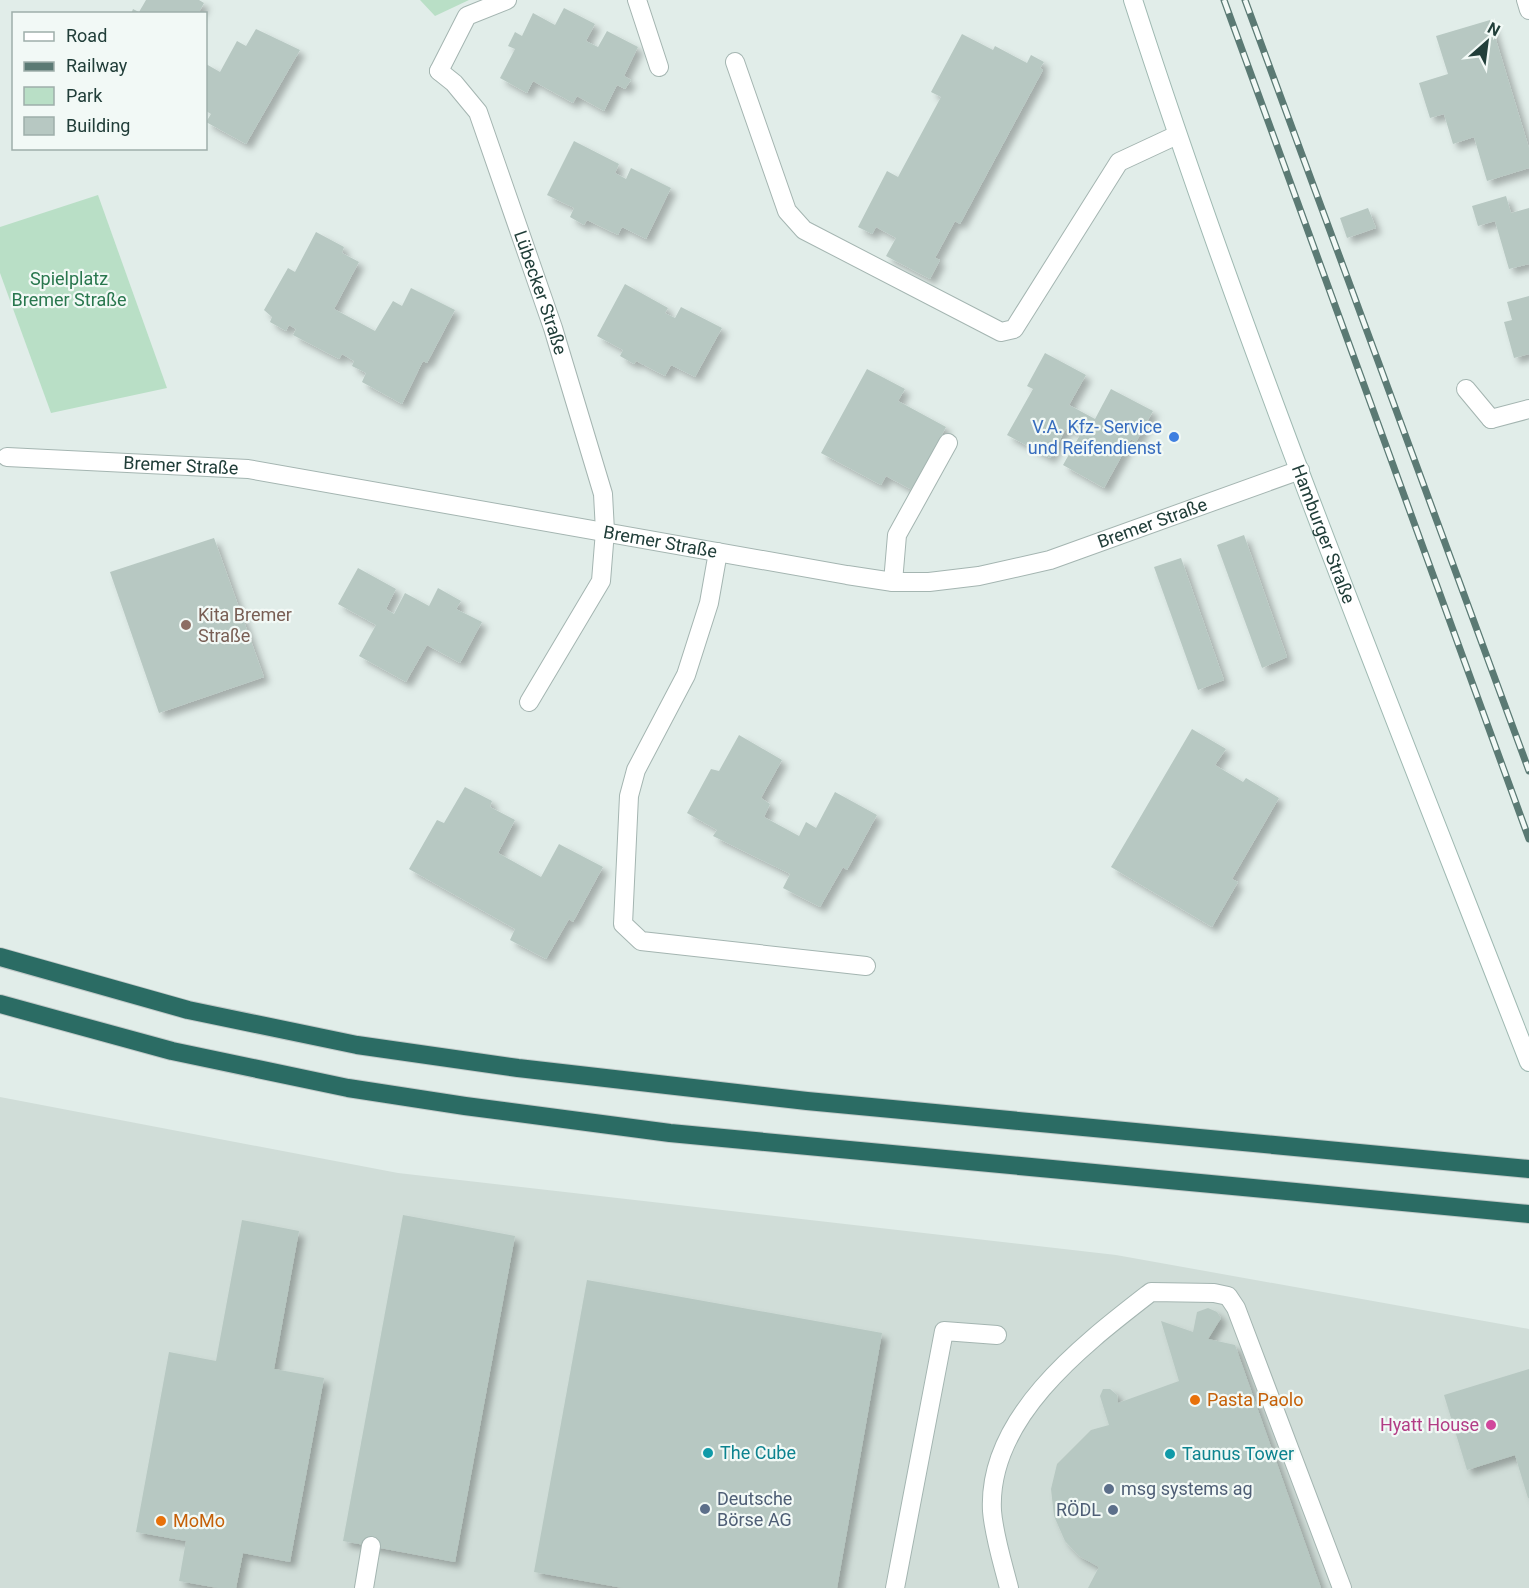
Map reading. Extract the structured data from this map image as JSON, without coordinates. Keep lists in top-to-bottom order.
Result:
{
  "streets": {
    "street": ["Lübecker Straße", "Bremer Straße", "Hamburger Straße"]
  },
  "crossings": [
    ["Lübecker Straße", "Bremer Straße"],
    ["Bremer Straße", "Hamburger Straße"]
  ],
  "parks": ["Spielplatz Bremer Straße"],
  "places": [
    "V.A. Kfz- Service und Reifendienst",
    "Kita Bremer Straße",
    "Pasta Paolo",
    "Hyatt House",
    "The Cube",
    "Taunus Tower",
    "msg systems ag",
    "Deutsche Börse AG",
    "RÖDL",
    "MoMo"
  ],
  "legend": [
    "Road",
    "Railway",
    "Park",
    "Building"
  ],
  "north": "top right"
}
